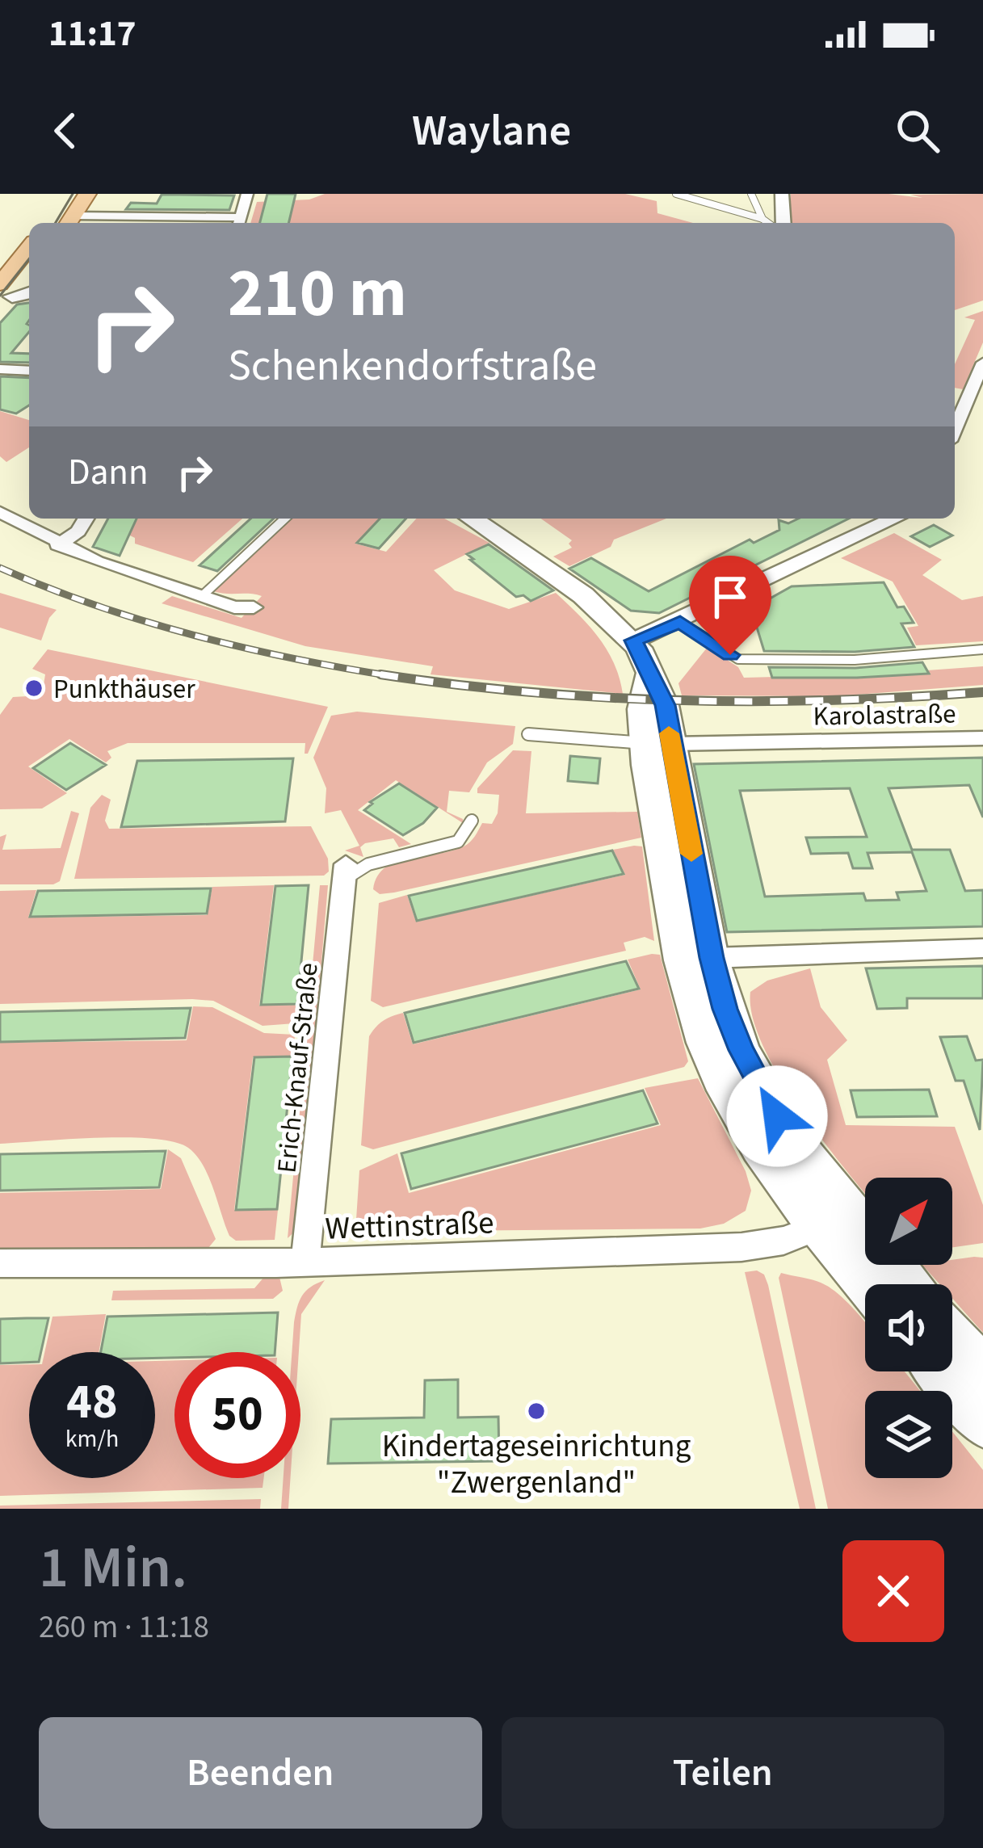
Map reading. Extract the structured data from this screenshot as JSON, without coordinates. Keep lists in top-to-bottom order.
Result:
{
  "streets": {
    "street": ["Karolastraße", "Erich-Knauf-Straße", "Wettinstraße"]
  },
  "crossings": [
    ["Erich-Knauf-Straße", "Wettinstraße"]
  ],
  "places": ["Punkthäuser", "Kindertageseinrichtung \"Zwergenland\""],
  "north": "top right",
  "page": {
    "status": "11:17",
    "header": "Waylane",
    "turn": ["210 m", "Schenkendorfstraße"],
    "then": "Dann",
    "speed": "48 km/h",
    "limit": "50",
    "heading": ["1 Min.", "260 m · 11:18"],
    "buttons": ["Beenden", "Teilen"]
  }
}
